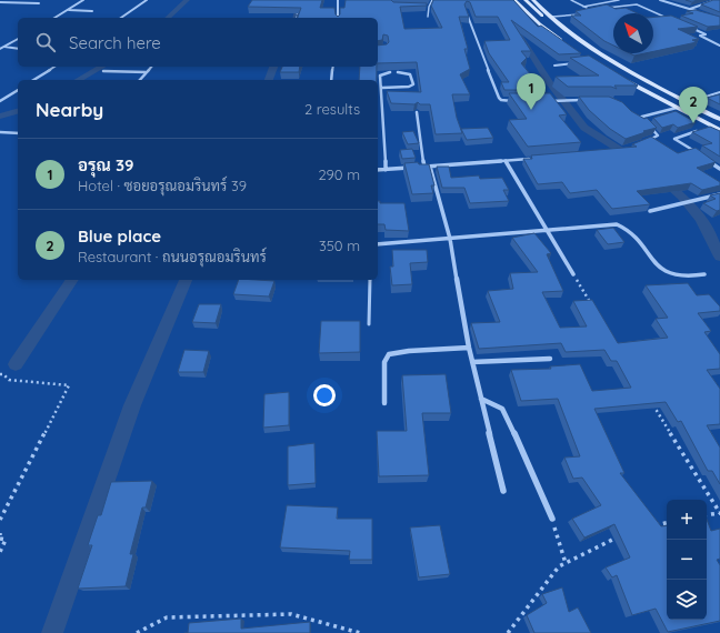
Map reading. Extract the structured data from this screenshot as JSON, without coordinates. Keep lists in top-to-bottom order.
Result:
{
  "north": "top left",
  "page": {
    "search": "Search here",
    "pins": ["1", "2"],
    "heading": ["Nearby", "2 results"],
    "list": [
      {
        "mark": "1",
        "name": "อรุณ 39",
        "note": "Hotel · ซอยอรุณอมรินทร์ 39",
        "value": "290 m"
      },
      {
        "mark": "2",
        "name": "Blue place",
        "note": "Restaurant · ถนนอรุณอมรินทร์",
        "value": "350 m"
      }
    ],
    "map_buttons": ["+", "−"]
  }
}
